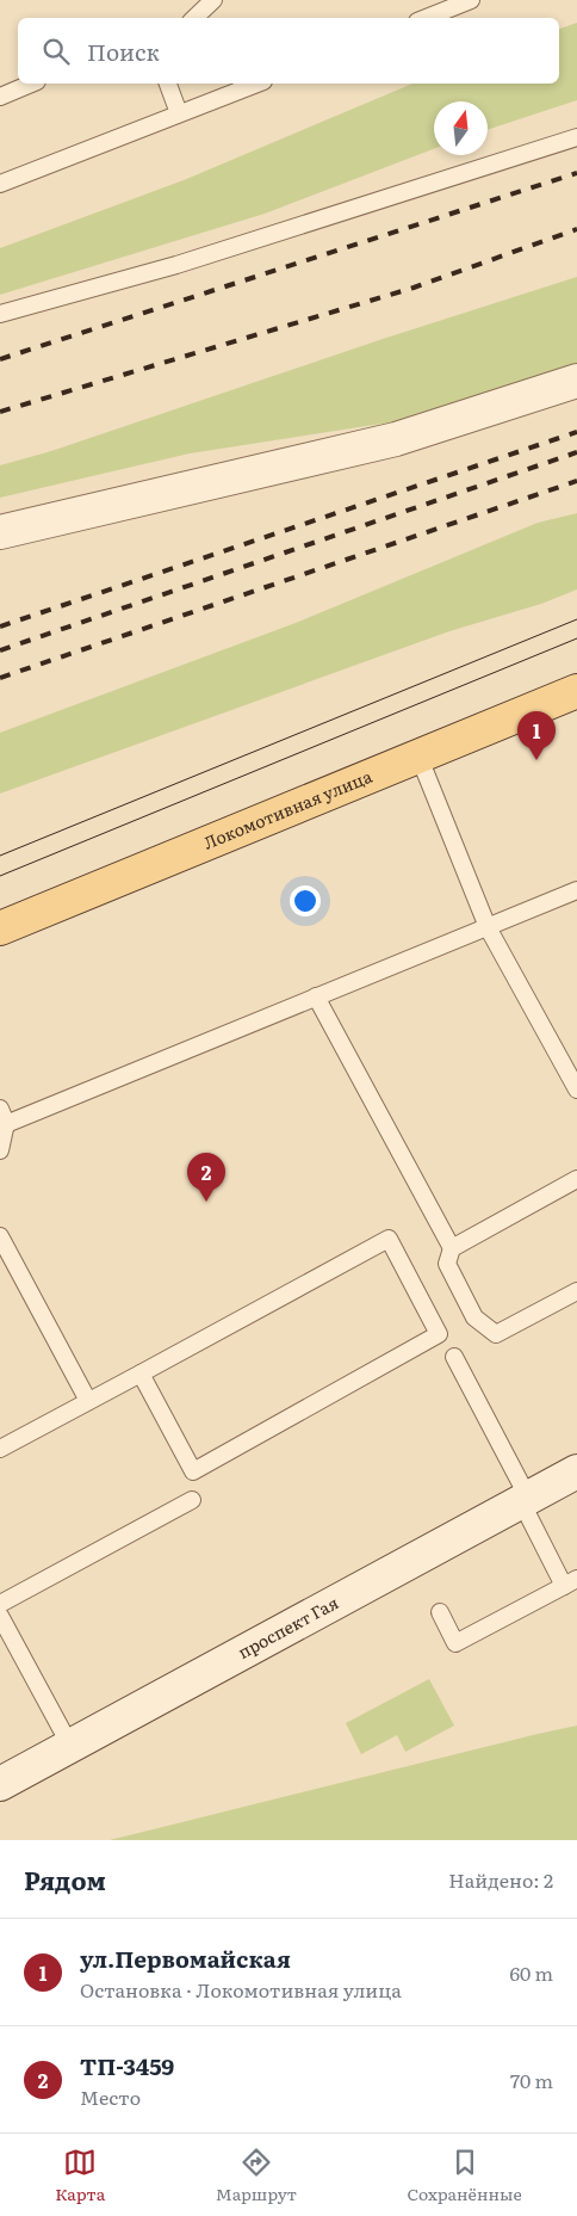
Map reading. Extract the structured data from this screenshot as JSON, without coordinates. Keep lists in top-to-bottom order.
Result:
{
  "streets": {
    "main road": ["Локомотивная улица", "проспект Гая"]
  },
  "north": "top",
  "page": {
    "search": "Поиск",
    "pins": ["1", "2"],
    "heading": ["Рядом", "Найдено: 2"],
    "list": [
      {
        "mark": "1",
        "name": "ул.Первомайская",
        "note": "Остановка · Локомотивная улица",
        "value": "60 m"
      },
      {
        "mark": "2",
        "name": "ТП-3459",
        "note": "Место",
        "value": "70 m"
      }
    ],
    "nav": ["Карта", "Маршрут", "Сохранённые"]
  }
}
